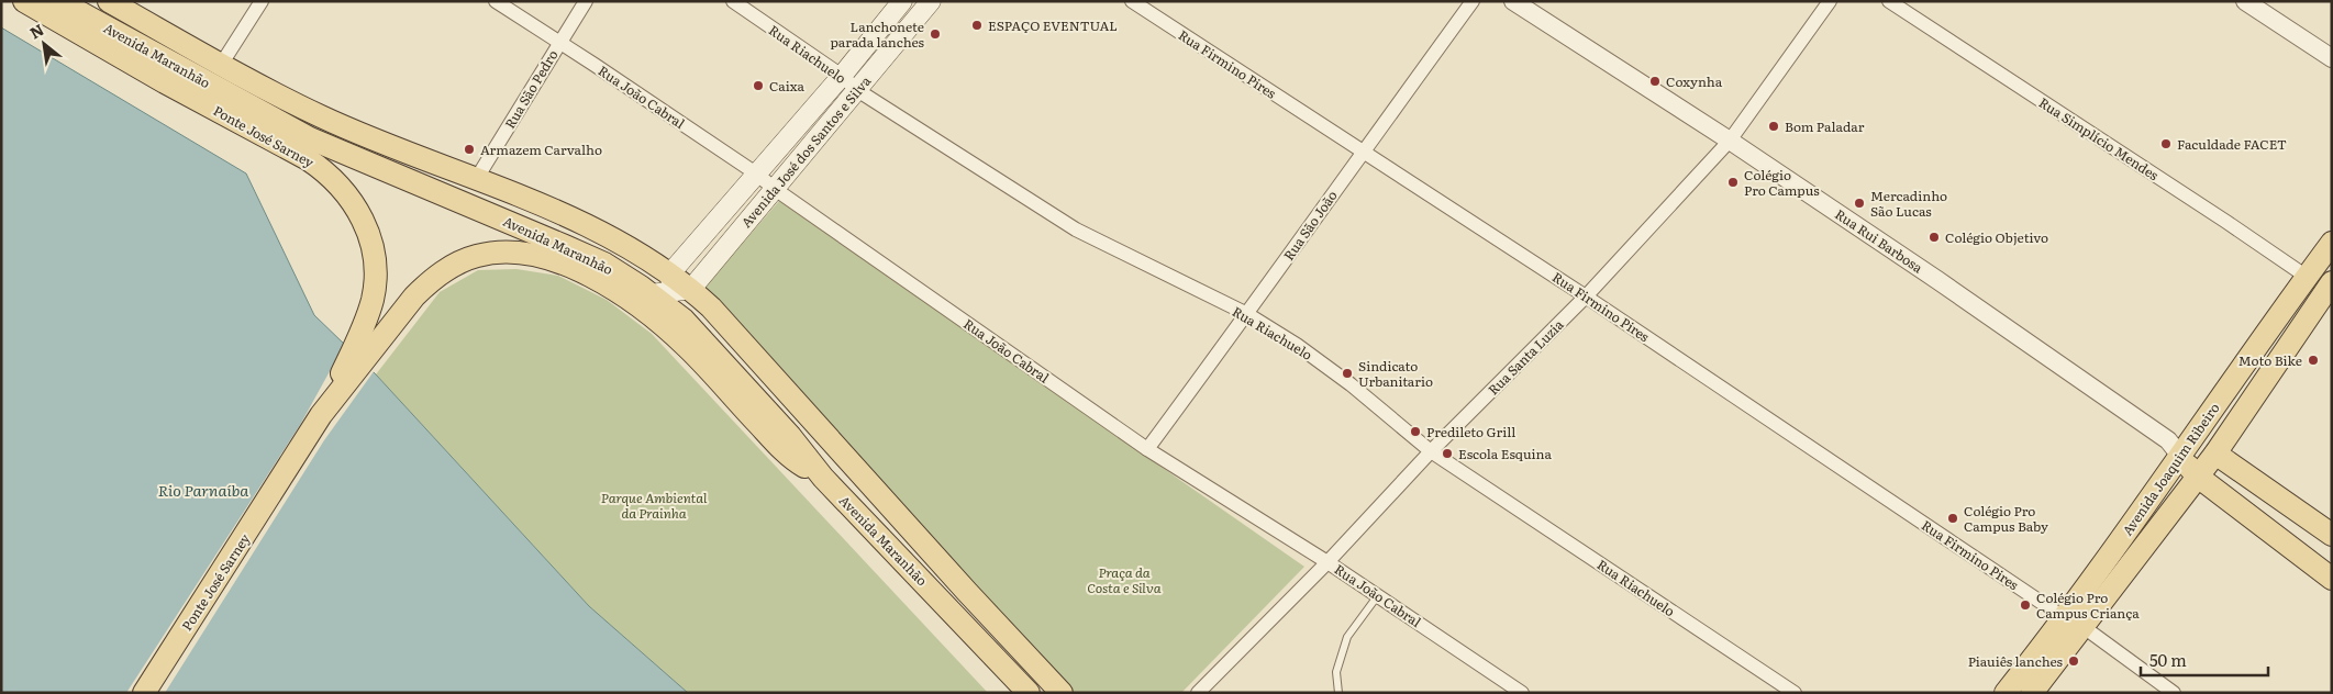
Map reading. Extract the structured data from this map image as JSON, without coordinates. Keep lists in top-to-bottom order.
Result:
{
  "streets": {
    "main road": [
      "Avenida Maranhão",
      "Ponte José Sarney",
      "Avenida José dos Santos e Silva",
      "Avenida Joaquim Ribeiro"
    ],
    "street": [
      "Rua Riachuelo",
      "Rua Firmino Pires",
      "Rua São Pedro",
      "Rua João Cabral",
      "Rua Simplício Mendes",
      "Rua São João",
      "Rua Rui Barbosa",
      "Rua Santa Luzia"
    ]
  },
  "crossings": [
    ["Rua Riachuelo", "Avenida José dos Santos e Silva"],
    ["Rua Riachuelo", "Rua São João"],
    ["Rua Riachuelo", "Rua Santa Luzia"],
    ["Avenida Maranhão", "Rua São Pedro"],
    ["Avenida Maranhão", "Ponte José Sarney"],
    ["Avenida Maranhão", "Avenida José dos Santos e Silva"],
    ["Rua Firmino Pires", "Rua São João"],
    ["Rua Firmino Pires", "Rua Santa Luzia"],
    ["Rua Firmino Pires", "Avenida Joaquim Ribeiro"],
    ["Rua São Pedro", "Rua João Cabral"],
    ["Rua João Cabral", "Avenida José dos Santos e Silva"],
    ["Rua João Cabral", "Rua São João"],
    ["Rua João Cabral", "Rua Santa Luzia"],
    ["Rua Simplício Mendes", "Avenida Joaquim Ribeiro"],
    ["Rua Rui Barbosa", "Rua Santa Luzia"],
    ["Rua Rui Barbosa", "Avenida Joaquim Ribeiro"]
  ],
  "water": ["Rio Parnaíba"],
  "parks": ["Parque Ambiental da Prainha", "Praça da Costa e Silva"],
  "places": [
    "ESPAÇO EVENTUAL",
    "Lanchonete parada lanches",
    "Coxynha",
    "Caixa",
    "Bom Paladar",
    "Faculdade FACET",
    "Armazem Carvalho",
    "Colégio Pro Campus",
    "Mercadinho São Lucas",
    "Colégio Objetivo",
    "Moto Bike",
    "Sindicato Urbanitario",
    "Predileto Grill",
    "Escola Esquina",
    "Colégio Pro Campus Baby",
    "Colégio Pro Campus Criança",
    "Piauiês lanches"
  ],
  "scale_bar": "50 m",
  "north": "top left"
}
